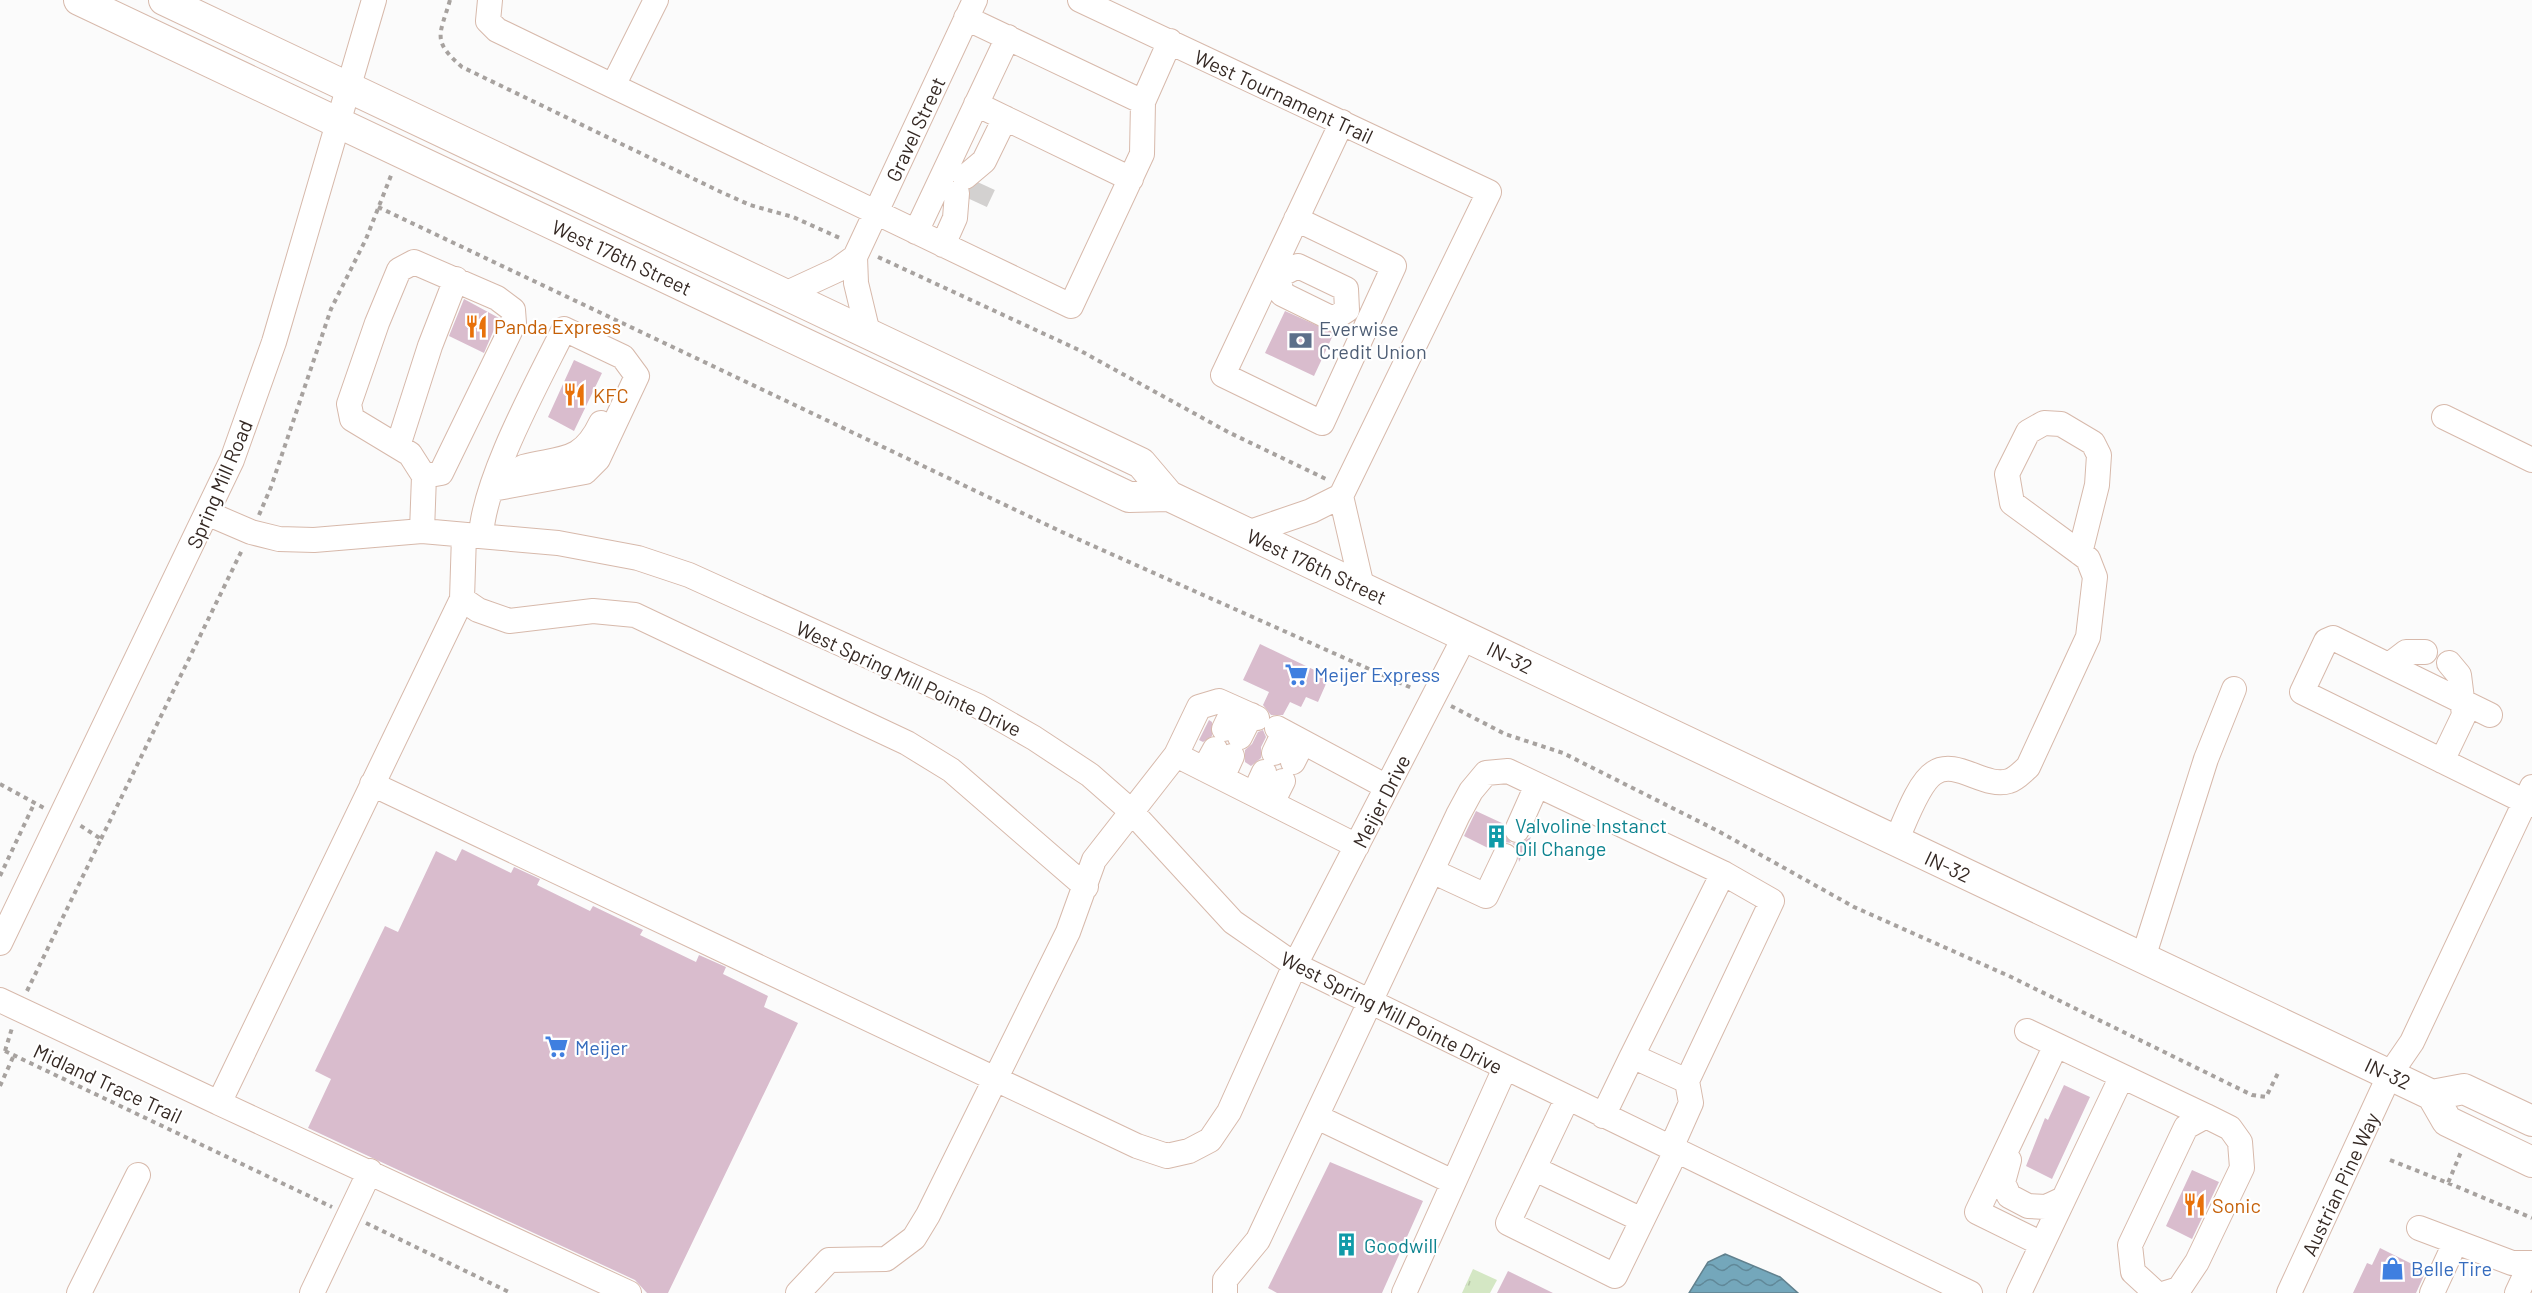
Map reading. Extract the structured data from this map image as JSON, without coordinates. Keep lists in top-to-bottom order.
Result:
{
  "streets": {
    "main road": ["West 176th Street", "IN-32"],
    "street": [
      "West Tournament Trail",
      "Gravel Street",
      "Spring Mill Road",
      "West Spring Mill Pointe Drive",
      "Meijer Drive",
      "Austrian Pine Way"
    ],
    "path": ["Midland Trace Trail"]
  },
  "crossings": [
    ["Gravel Street", "West 176th Street"],
    ["West 176th Street", "Spring Mill Road"],
    ["West 176th Street", "IN-32"],
    ["West 176th Street", "Meijer Drive"],
    ["Spring Mill Road", "West Spring Mill Pointe Drive"],
    ["IN-32", "Meijer Drive"],
    ["IN-32", "Austrian Pine Way"],
    ["West Spring Mill Pointe Drive", "Meijer Drive"],
    ["West Spring Mill Pointe Drive", "Midland Trace Trail"]
  ],
  "places": {
    "restaurant": ["Panda Express", "KFC", "Sonic"],
    "bank": ["Everwise Credit Union"],
    "supermarket": ["Meijer Express", "Meijer"],
    "building": ["Valvoline Instanct Oil Change", "Goodwill"],
    "shop": ["Belle Tire"]
  }
}
